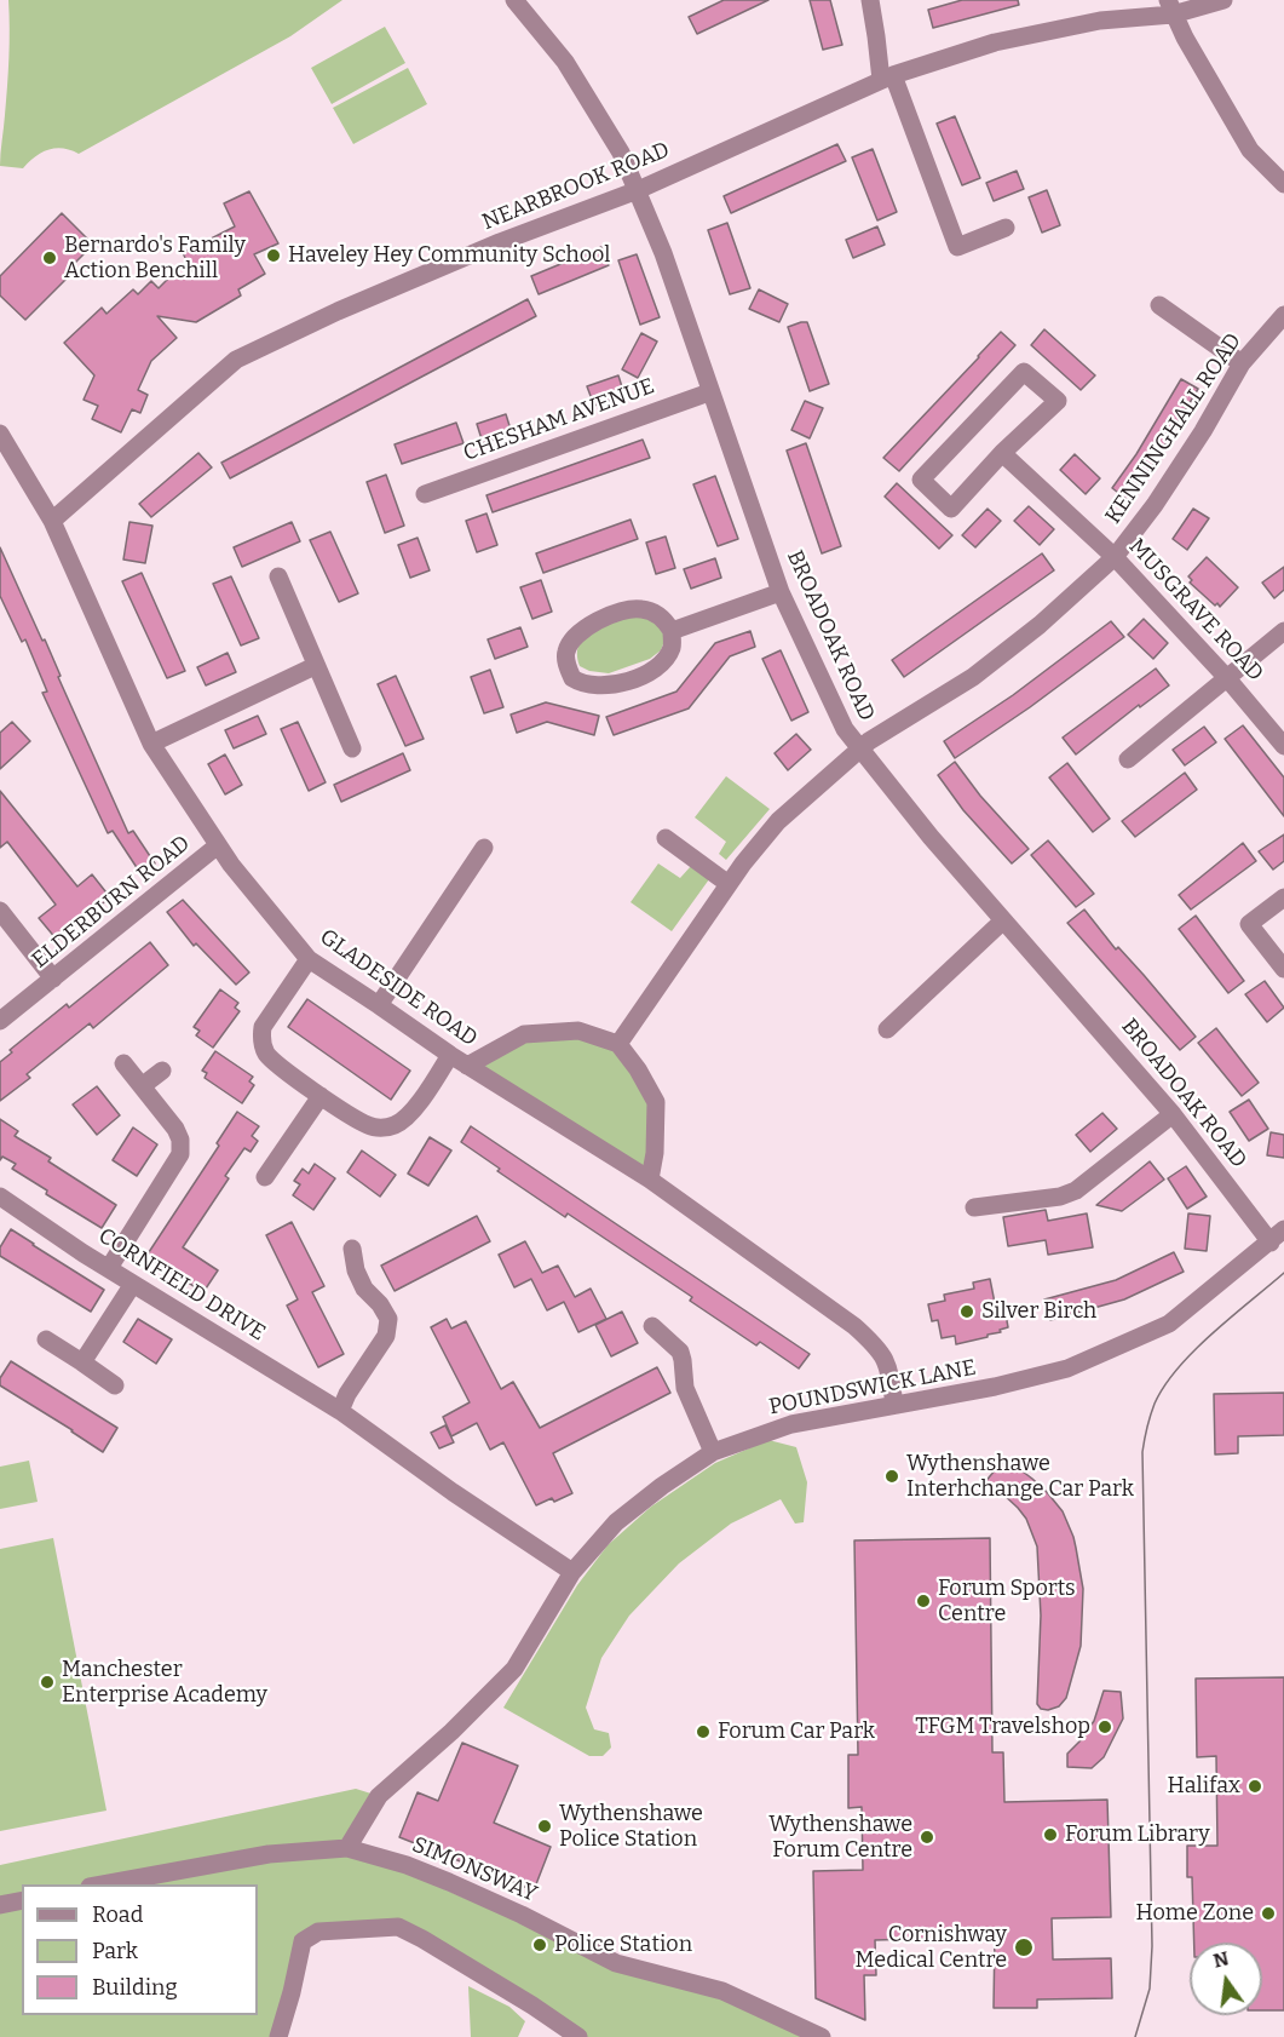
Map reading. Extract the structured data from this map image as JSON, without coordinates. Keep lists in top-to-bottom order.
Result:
{
  "streets": {
    "street": [
      "NEARBROOK ROAD",
      "CHESHAM AVENUE",
      "KENNINGHALL ROAD",
      "MUSGRAVE ROAD",
      "BROADOAK ROAD",
      "ELDERBURN ROAD",
      "GLADESIDE ROAD",
      "CORNFIELD DRIVE",
      "POUNDSWICK LANE",
      "SIMONSWAY"
    ]
  },
  "crossings": [
    ["NEARBROOK ROAD", "BROADOAK ROAD"],
    ["NEARBROOK ROAD", "GLADESIDE ROAD"],
    ["CHESHAM AVENUE", "BROADOAK ROAD"],
    ["KENNINGHALL ROAD", "MUSGRAVE ROAD"],
    ["KENNINGHALL ROAD", "BROADOAK ROAD"],
    ["BROADOAK ROAD", "POUNDSWICK LANE"],
    ["ELDERBURN ROAD", "GLADESIDE ROAD"],
    ["GLADESIDE ROAD", "POUNDSWICK LANE"],
    ["CORNFIELD DRIVE", "POUNDSWICK LANE"],
    ["POUNDSWICK LANE", "SIMONSWAY"]
  ],
  "places": [
    "Haveley Hey Community School",
    "Bernardo's Family Action Benchill",
    "Silver Birch",
    "Wythenshawe Interhchange Car Park",
    "Forum Sports Centre",
    "Manchester Enterprise Academy",
    "TFGM Travelshop",
    "Forum Car Park",
    "Halifax",
    "Wythenshawe Police Station",
    "Forum Library",
    "Wythenshawe Forum Centre",
    "Home Zone",
    "Police Station",
    "Cornishway Medical Centre"
  ],
  "legend": ["Road", "Park", "Building"],
  "north": "top"
}
